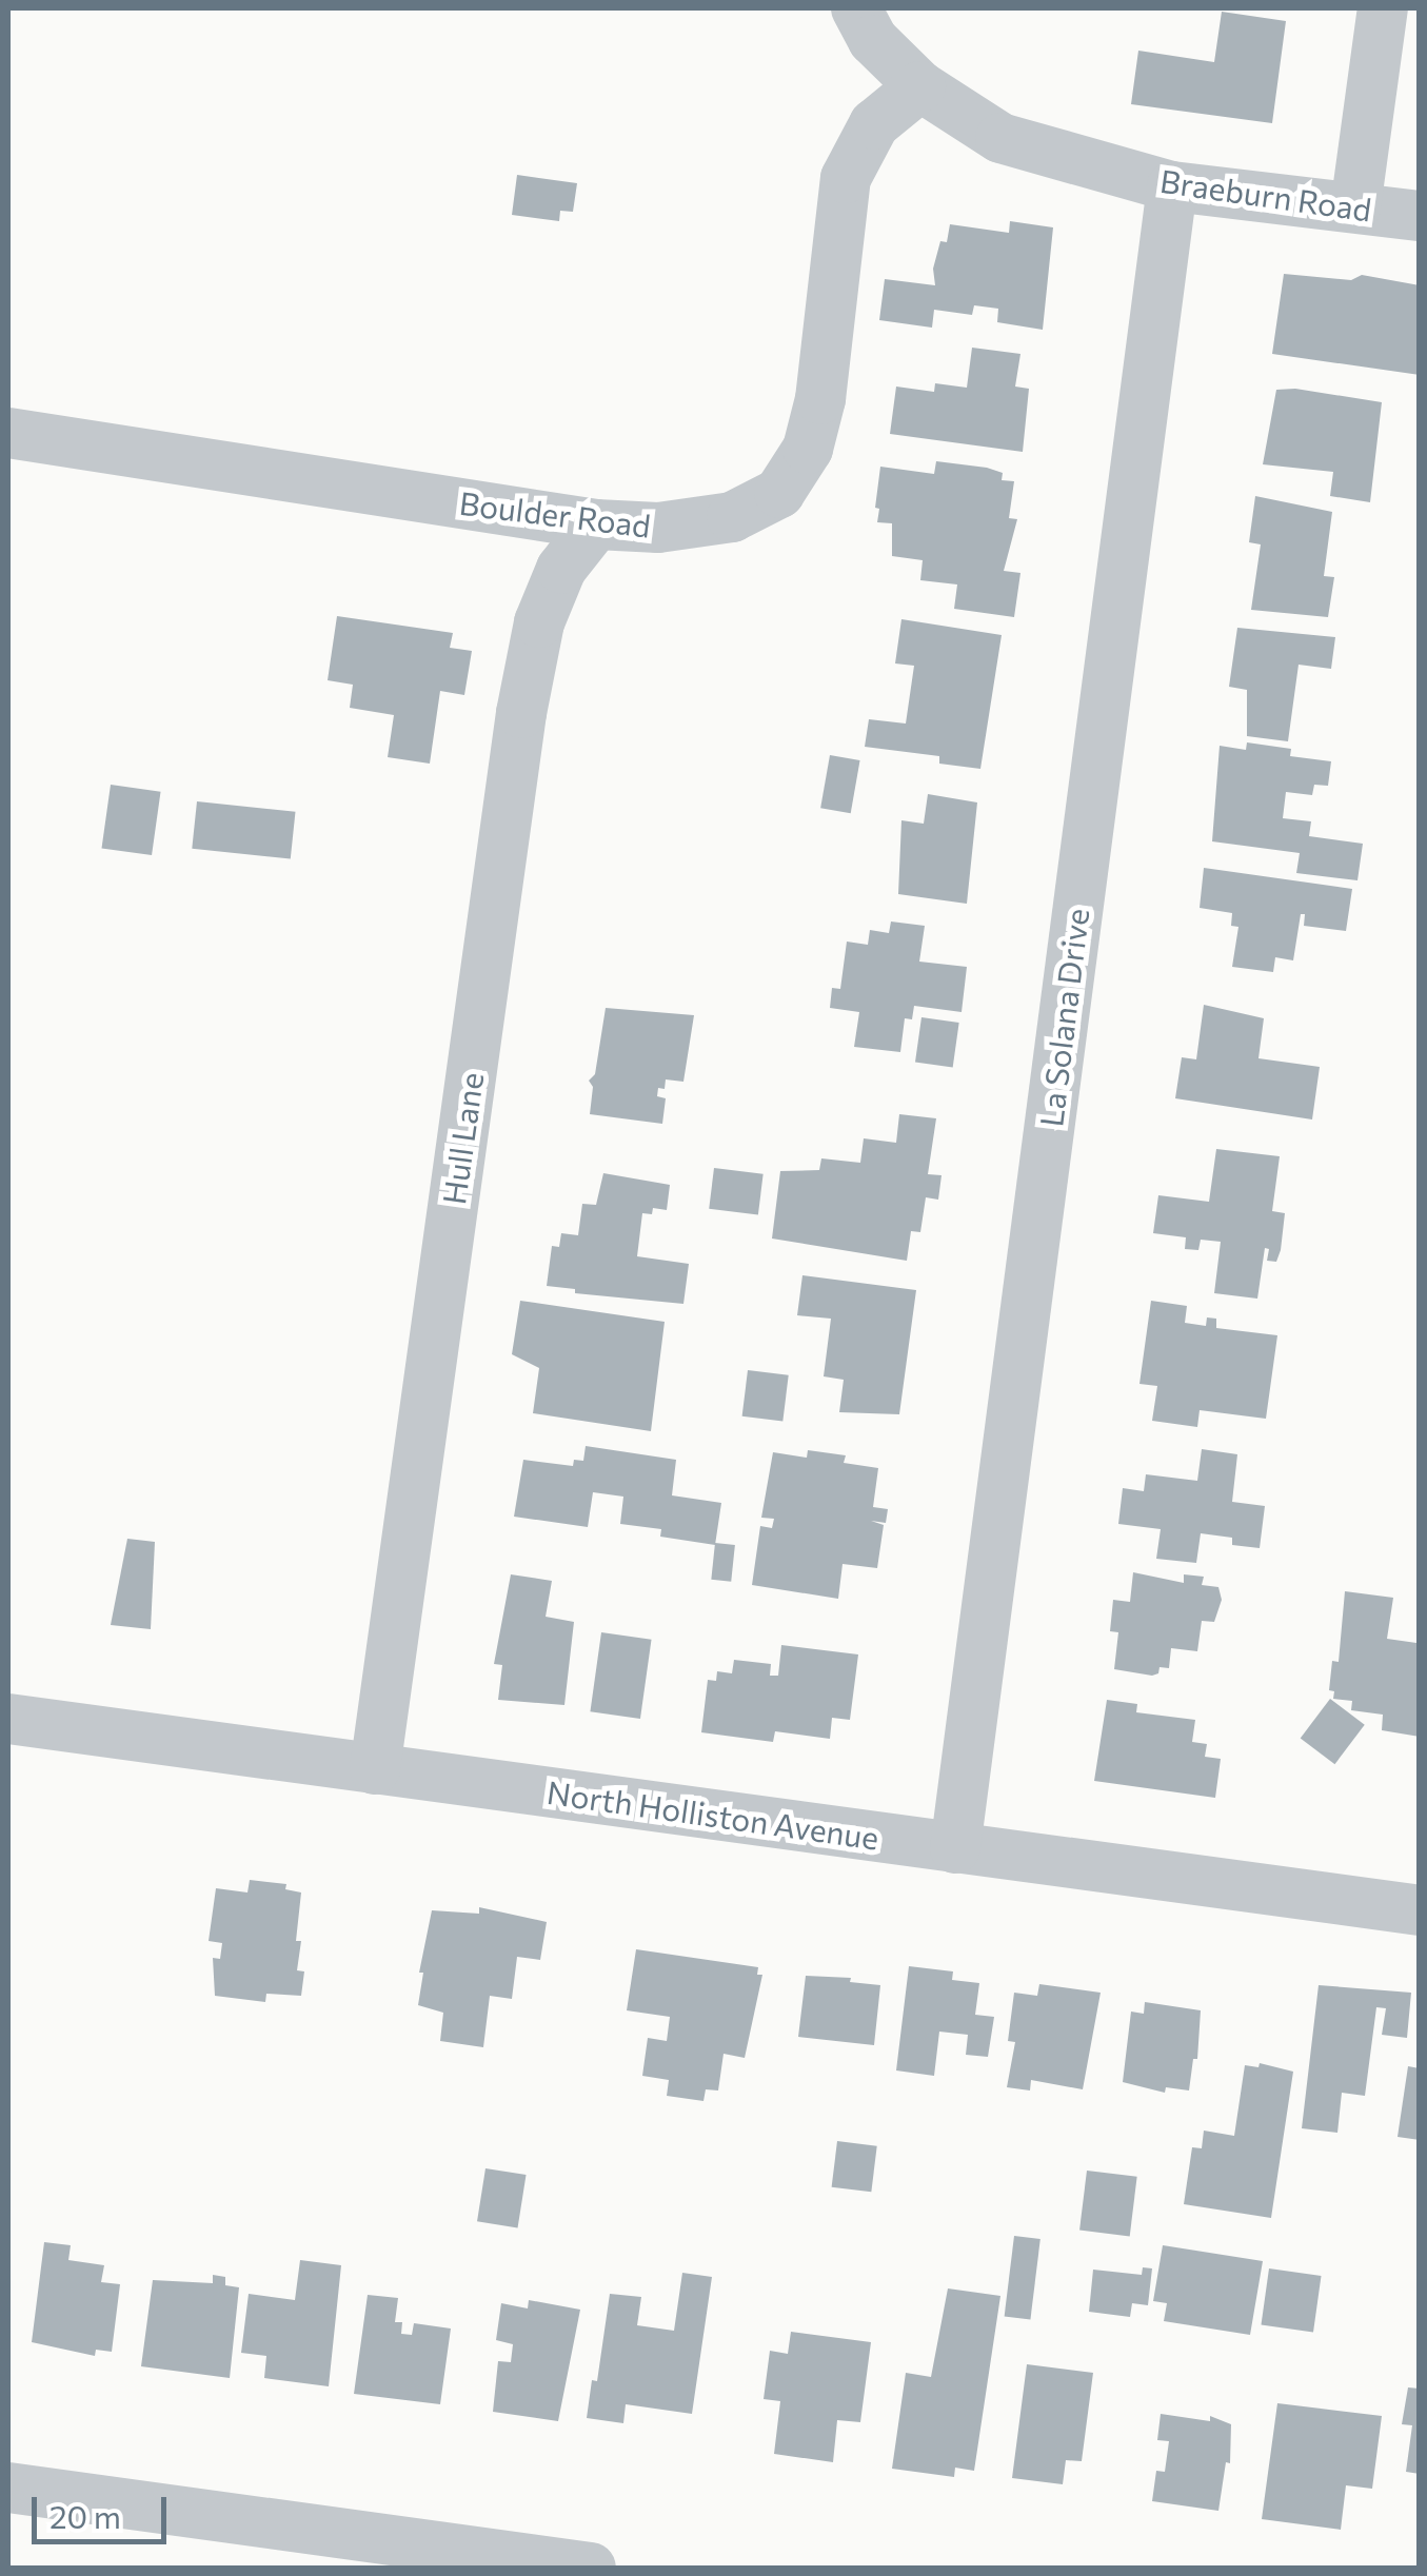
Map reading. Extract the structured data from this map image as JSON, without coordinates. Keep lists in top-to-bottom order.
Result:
{
  "streets": {
    "street": [
      "Braeburn Road",
      "Boulder Road",
      "La Solana Drive",
      "Hull Lane",
      "North Holliston Avenue"
    ]
  },
  "crossings": [
    ["Braeburn Road", "Boulder Road"],
    ["Braeburn Road", "La Solana Drive"],
    ["Boulder Road", "Hull Lane"],
    ["La Solana Drive", "North Holliston Avenue"],
    ["Hull Lane", "North Holliston Avenue"]
  ],
  "scale_bar": "20 m"
}
